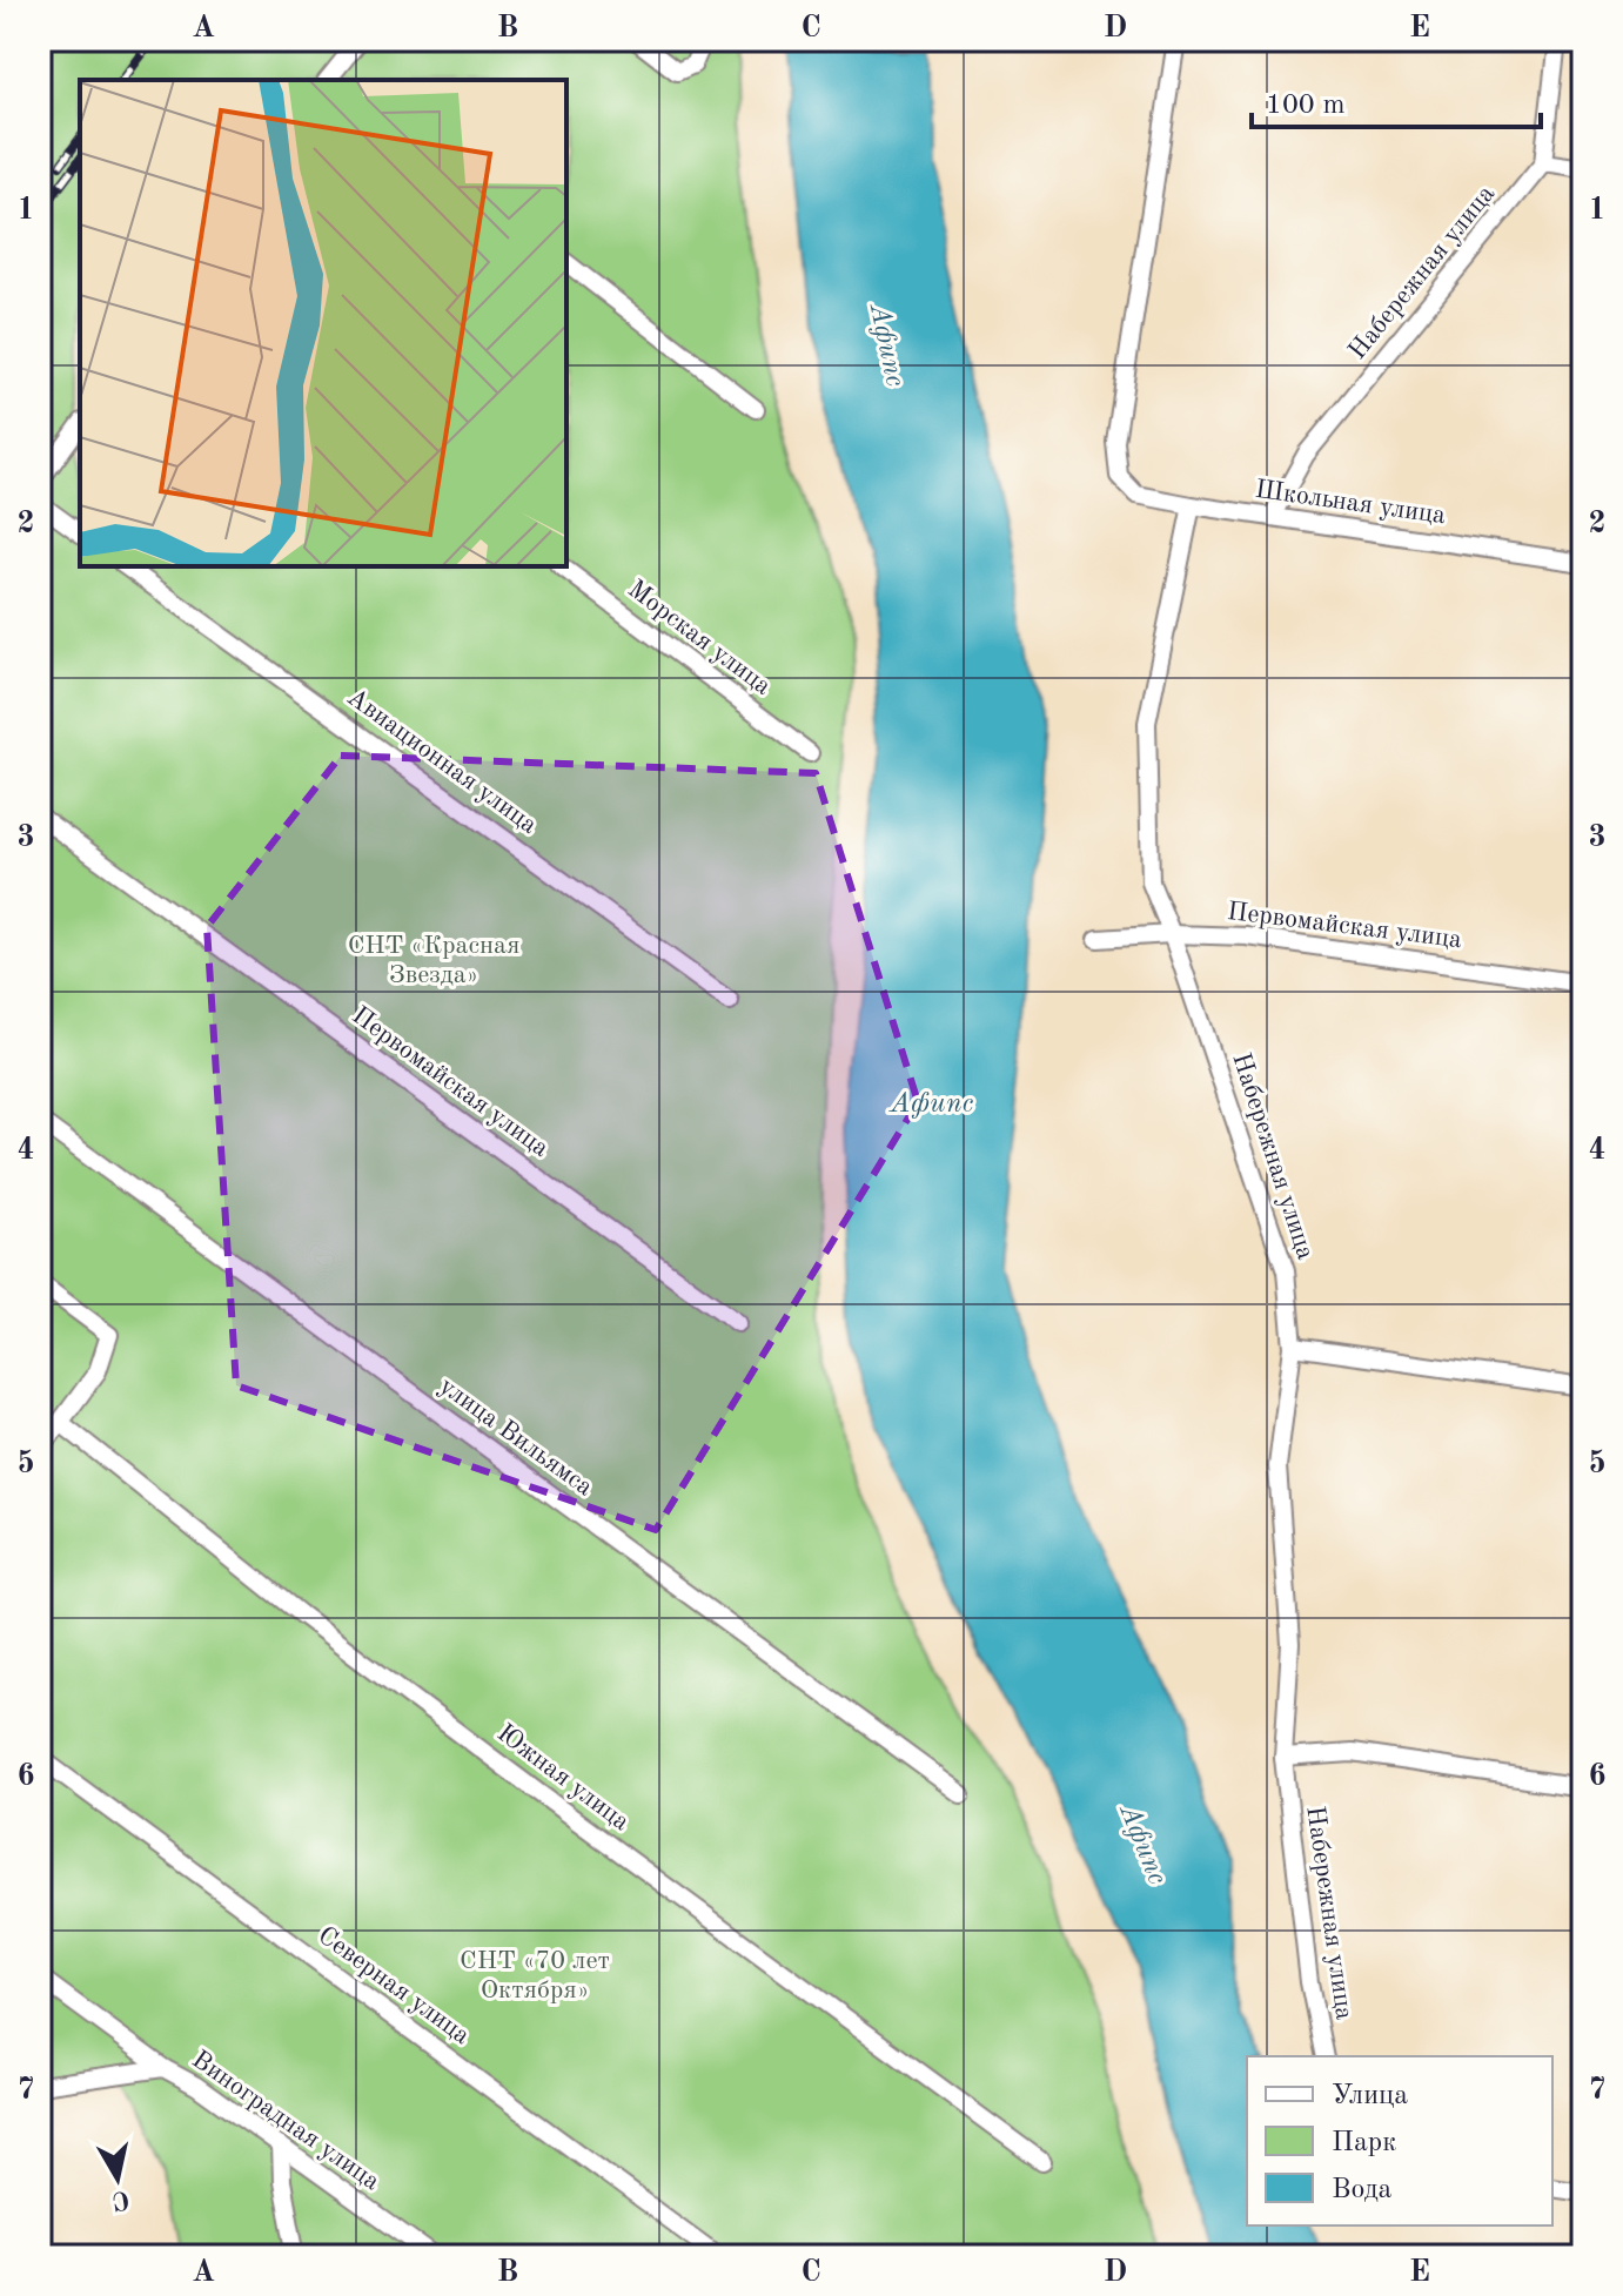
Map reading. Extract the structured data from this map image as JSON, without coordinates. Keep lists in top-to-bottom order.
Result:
{
  "streets": {
    "street": [
      "Набережная улица",
      "Школьная улица",
      "Морская улица",
      "Авиационная улица",
      "Первомайская улица",
      "улица Вильямса",
      "Южная улица",
      "Северная улица",
      "Виноградная улица"
    ]
  },
  "crossings": [
    ["Набережная улица", "Школьная улица"],
    ["Набережная улица", "Первомайская улица"]
  ],
  "water": ["Афипс"],
  "parks": ["СНТ «Красная Звезда»", "СНТ «70 лет Октября»"],
  "legend": ["Улица", "Парк", "Вода"],
  "scale_bar": "100 m",
  "north": "bottom",
  "grid": {
    "columns": [
      "A",
      "B",
      "C",
      "D",
      "E"
    ],
    "rows": [
      "1",
      "2",
      "3",
      "4",
      "5",
      "6",
      "7"
    ]
  }
}
